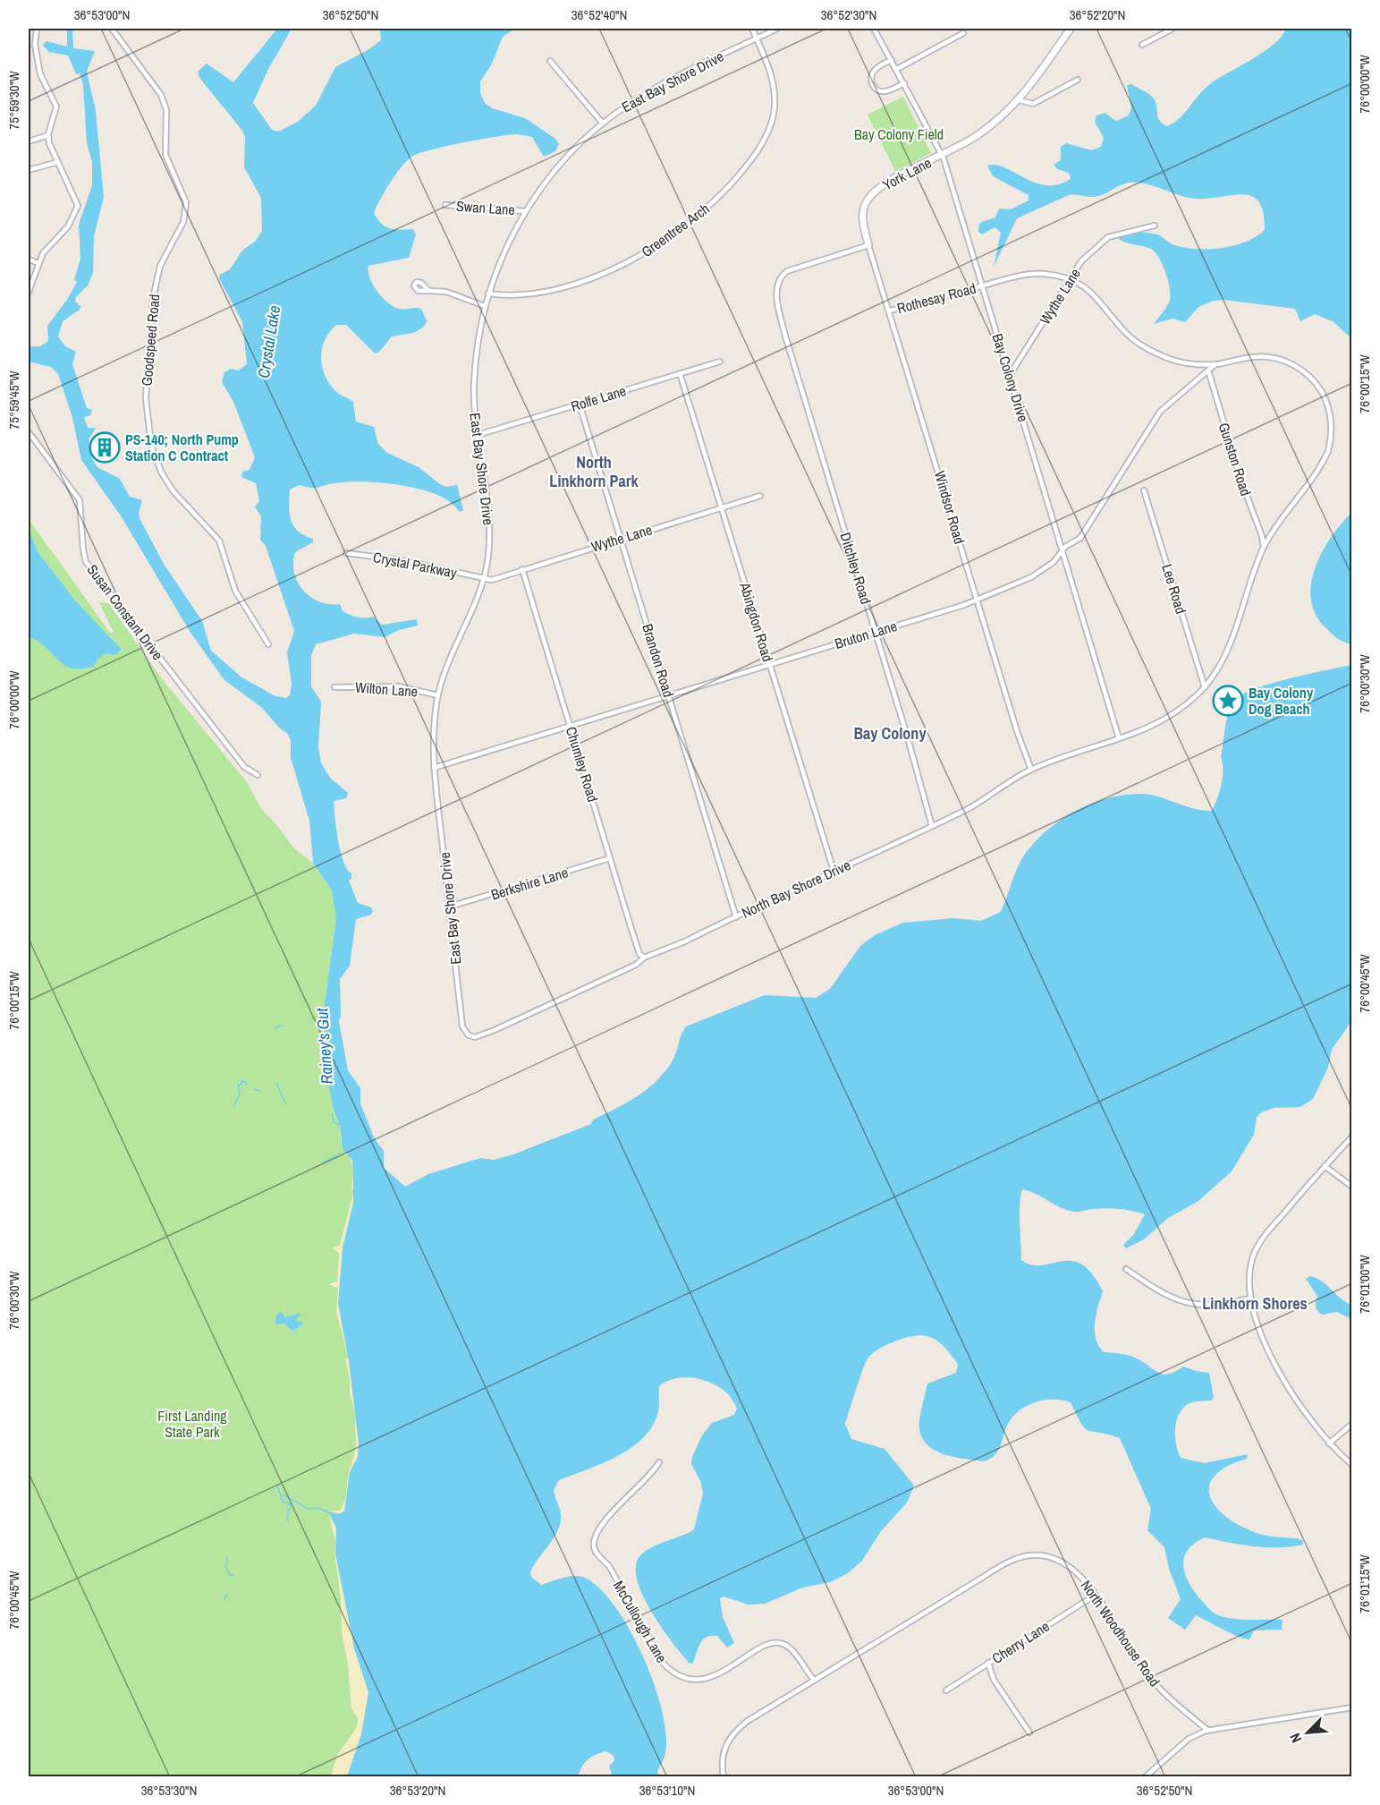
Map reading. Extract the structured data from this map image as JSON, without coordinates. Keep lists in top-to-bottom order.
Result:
{
  "streets": {
    "street": [
      "East Bay Shore Drive",
      "York Lane",
      "Swan Lane",
      "Greentree Arch",
      "Wythe Lane",
      "Rothesay Road",
      "Goodspeed Road",
      "Bay Colony Drive",
      "Rolfe Lane",
      "Gunston Road",
      "Windsor Road",
      "Crystal Parkway",
      "Ditchley Road",
      "Lee Road",
      "Susan Constant Drive",
      "Abingdon Road",
      "Bruton Lane",
      "Brandon Road",
      "Wilton Lane",
      "Chumley Road",
      "Berkshire Lane",
      "North Bay Shore Drive",
      "McCullough Lane",
      "North Woodhouse Road",
      "Cherry Lane"
    ]
  },
  "crossings": [
    ["East Bay Shore Drive", "Swan Lane"],
    ["East Bay Shore Drive", "Greentree Arch"],
    ["East Bay Shore Drive", "Wythe Lane"],
    ["East Bay Shore Drive", "Rolfe Lane"],
    ["East Bay Shore Drive", "Crystal Parkway"],
    ["East Bay Shore Drive", "Bruton Lane"],
    ["East Bay Shore Drive", "Wilton Lane"],
    ["East Bay Shore Drive", "Berkshire Lane"],
    ["East Bay Shore Drive", "North Bay Shore Drive"],
    ["York Lane", "Bay Colony Drive"],
    ["York Lane", "Windsor Road"],
    ["York Lane", "Ditchley Road"],
    ["Wythe Lane", "Rothesay Road"],
    ["Wythe Lane", "Bay Colony Drive"],
    ["Wythe Lane", "Crystal Parkway"],
    ["Wythe Lane", "Abingdon Road"],
    ["Wythe Lane", "Brandon Road"],
    ["Wythe Lane", "Chumley Road"],
    ["Rothesay Road", "Bay Colony Drive"],
    ["Rothesay Road", "Windsor Road"],
    ["Bay Colony Drive", "Bruton Lane"],
    ["Bay Colony Drive", "North Bay Shore Drive"],
    ["Rolfe Lane", "Abingdon Road"],
    ["Rolfe Lane", "Brandon Road"],
    ["Gunston Road", "Bruton Lane"],
    ["Gunston Road", "North Bay Shore Drive"],
    ["Windsor Road", "Ditchley Road"],
    ["Windsor Road", "Bruton Lane"],
    ["Windsor Road", "North Bay Shore Drive"],
    ["Ditchley Road", "Bruton Lane"],
    ["Ditchley Road", "North Bay Shore Drive"],
    ["Lee Road", "North Bay Shore Drive"],
    ["Abingdon Road", "Bruton Lane"],
    ["Abingdon Road", "North Bay Shore Drive"],
    ["Bruton Lane", "Brandon Road"],
    ["Bruton Lane", "Chumley Road"],
    ["Bruton Lane", "North Bay Shore Drive"],
    ["Brandon Road", "North Bay Shore Drive"],
    ["Chumley Road", "Berkshire Lane"],
    ["Chumley Road", "North Bay Shore Drive"],
    ["McCullough Lane", "North Woodhouse Road"],
    ["North Woodhouse Road", "Cherry Lane"]
  ],
  "districts": ["North Linkhorn Park", "Bay Colony", "Linkhorn Shores"],
  "water": ["Crystal Lake", "Rainey's Gut"],
  "parks": ["Bay Colony Field", "First Landing State Park"],
  "places": {
    "building": ["PS-140; North Pump Station C Contract"],
    "place": ["Bay Colony Dog Beach"]
  },
  "north": "bottom left",
  "coordinates": [
    "36°53'00\"N",
    "36°52'50\"N",
    "36°52'40\"N",
    "36°52'30\"N",
    "36°52'20\"N",
    "76°00'00\"W",
    "75°59'30\"W",
    "76°00'15\"W",
    "75°59'45\"W",
    "76°00'30\"W",
    "76°00'45\"W",
    "76°01'00\"W",
    "76°01'15\"W",
    "36°53'30\"N",
    "36°53'20\"N",
    "36°53'10\"N"
  ]
}
